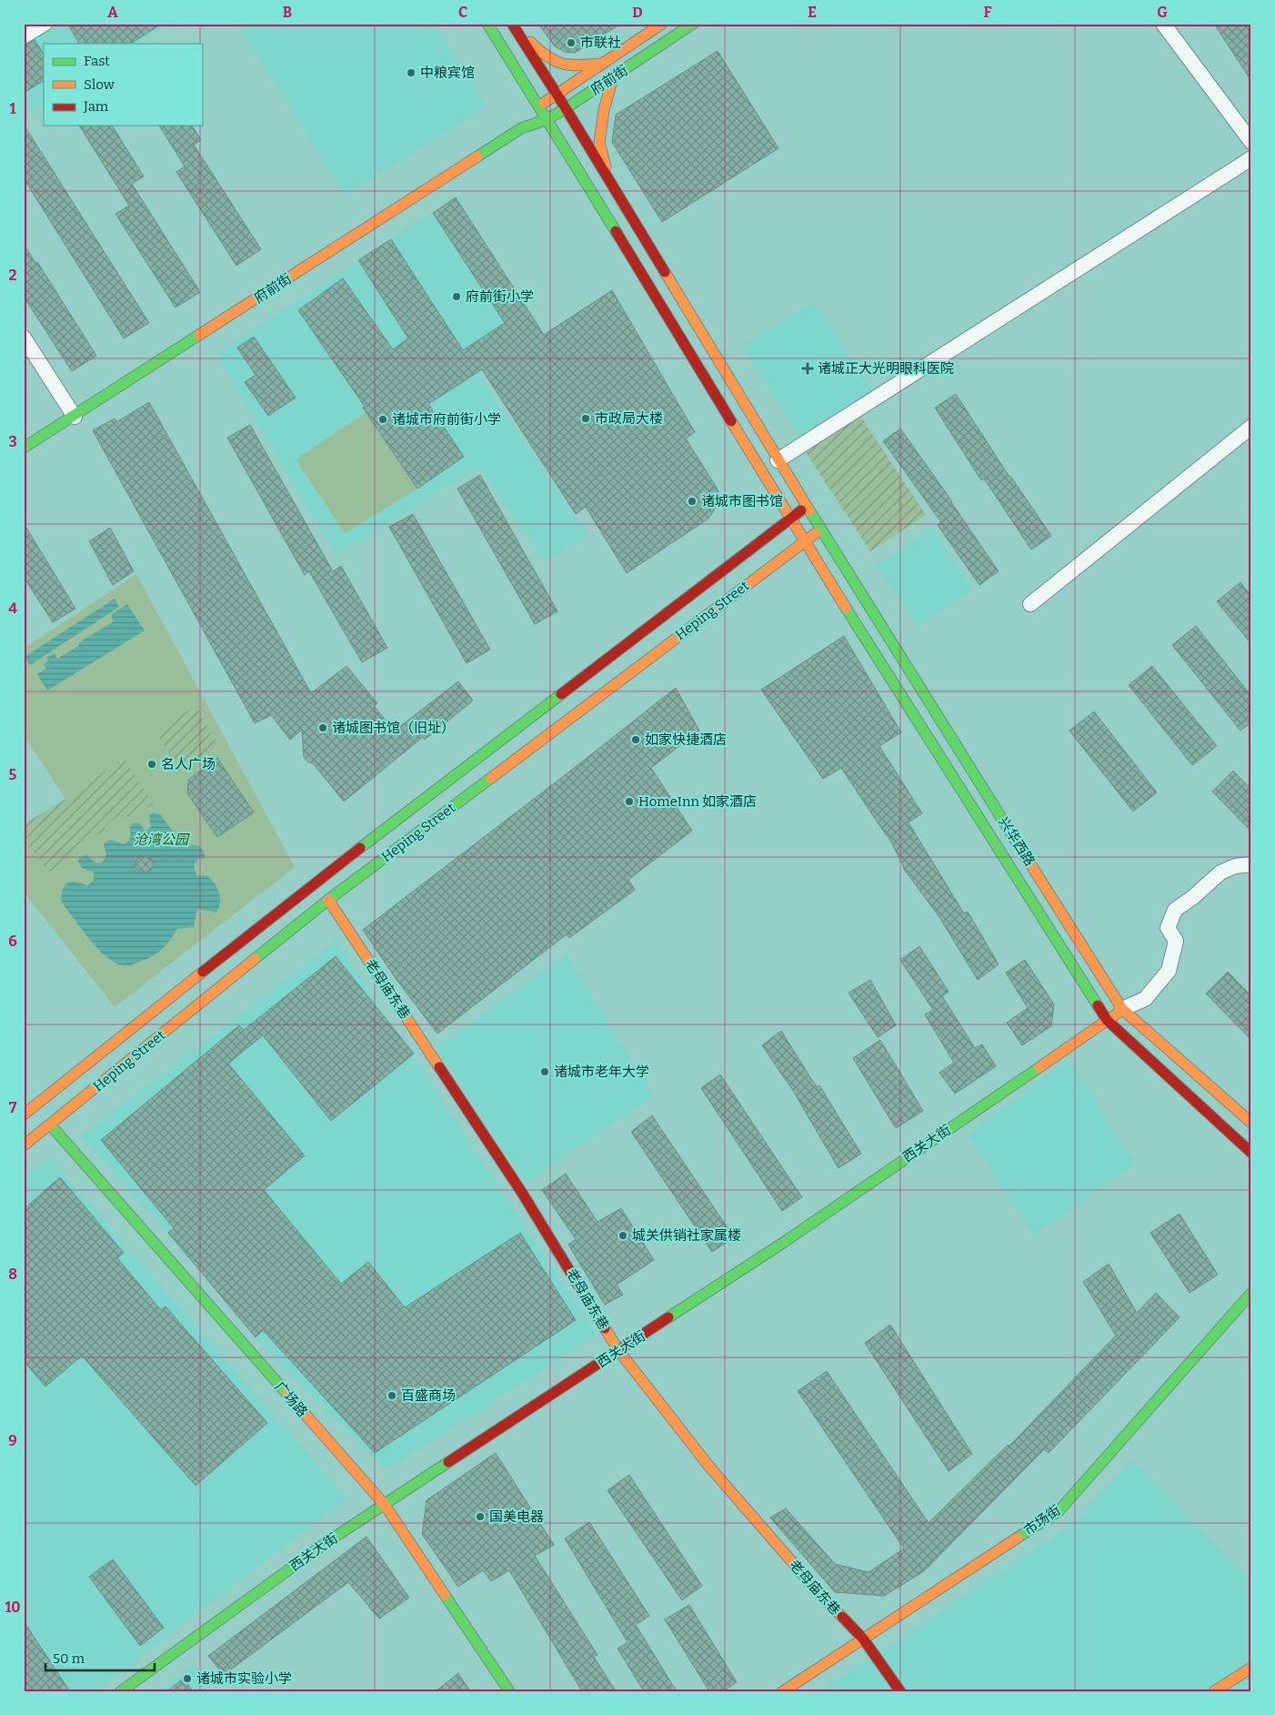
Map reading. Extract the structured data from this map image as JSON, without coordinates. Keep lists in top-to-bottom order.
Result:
{
  "streets": {
    "street": [
      "府前街",
      "Heping Street",
      "兴华西路",
      "老母庙东巷",
      "西关大街",
      "广场路",
      "市场街"
    ]
  },
  "crossings": [
    ["府前街", "兴华西路"],
    ["Heping Street", "兴华西路"],
    ["Heping Street", "老母庙东巷"],
    ["Heping Street", "广场路"],
    ["兴华西路", "西关大街"],
    ["老母庙东巷", "西关大街"],
    ["老母庙东巷", "市场街"],
    ["西关大街", "广场路"]
  ],
  "parks": ["沧湾公园"],
  "places": {
    "other": [
      "市联社",
      "中粮宾馆",
      "府前街小学",
      "市政局大楼",
      "诸城市府前街小学",
      "诸城市图书馆",
      "诸城图书馆（旧址）",
      "如家快捷酒店",
      "名人广场",
      "HomeInn 如家酒店",
      "诸城市老年大学",
      "城关供销社家属楼",
      "百盛商场",
      "国美电器",
      "诸城市实验小学"
    ],
    "health": ["诸城正大光明眼科医院"]
  },
  "legend": ["Fast", "Slow", "Jam"],
  "scale_bar": "50 m",
  "grid": {
    "columns": [
      "A",
      "B",
      "C",
      "D",
      "E",
      "F",
      "G"
    ],
    "rows": [
      "1",
      "2",
      "3",
      "4",
      "5",
      "6",
      "7",
      "8",
      "9",
      "10"
    ]
  }
}
